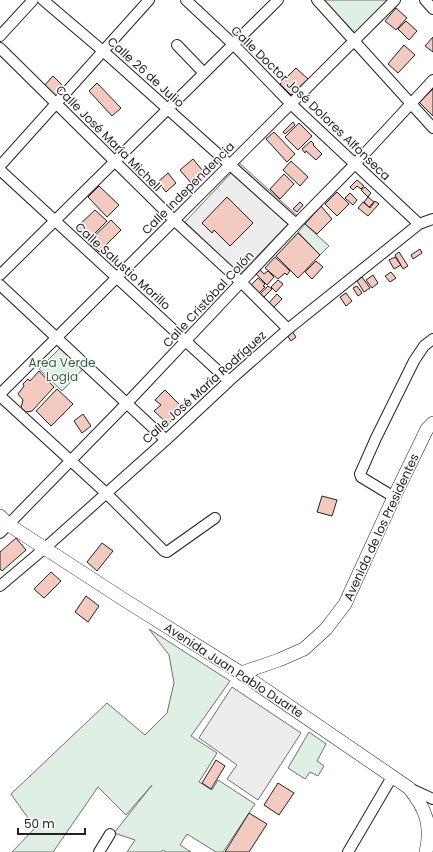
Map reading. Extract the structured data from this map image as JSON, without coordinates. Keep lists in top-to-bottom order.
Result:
{
  "streets": {
    "main road": ["Avenida de los Presidentes", "Avenida Juan Pablo Duarte"],
    "street": [
      "Calle 26 de Julio",
      "Calle Doctor José Dolores Alfonseca",
      "Calle José María Michell",
      "Calle Independencia",
      "Calle Salustio Morillo",
      "Calle Cristóbal Colón",
      "Calle José María Rodríguez"
    ]
  },
  "crossings": [
    ["Calle 26 de Julio", "Calle Independencia"],
    ["Calle 26 de Julio", "Calle Cristóbal Colón"],
    ["Calle Doctor José Dolores Alfonseca", "Calle Independencia"],
    ["Calle Doctor José Dolores Alfonseca", "Calle Cristóbal Colón"],
    ["Calle Doctor José Dolores Alfonseca", "Calle José María Rodríguez"],
    ["Calle José María Michell", "Calle Independencia"],
    ["Calle José María Michell", "Calle Cristóbal Colón"],
    ["Calle José María Michell", "Calle José María Rodríguez"],
    ["Calle Independencia", "Calle Salustio Morillo"],
    ["Calle Salustio Morillo", "Calle Cristóbal Colón"],
    ["Calle Salustio Morillo", "Calle José María Rodríguez"],
    ["Calle Cristóbal Colón", "Avenida Juan Pablo Duarte"],
    ["Calle José María Rodríguez", "Avenida Juan Pablo Duarte"],
    ["Avenida de los Presidentes", "Avenida Juan Pablo Duarte"]
  ],
  "parks": ["Area Verde Logia"],
  "scale_bar": "50 m"
}
